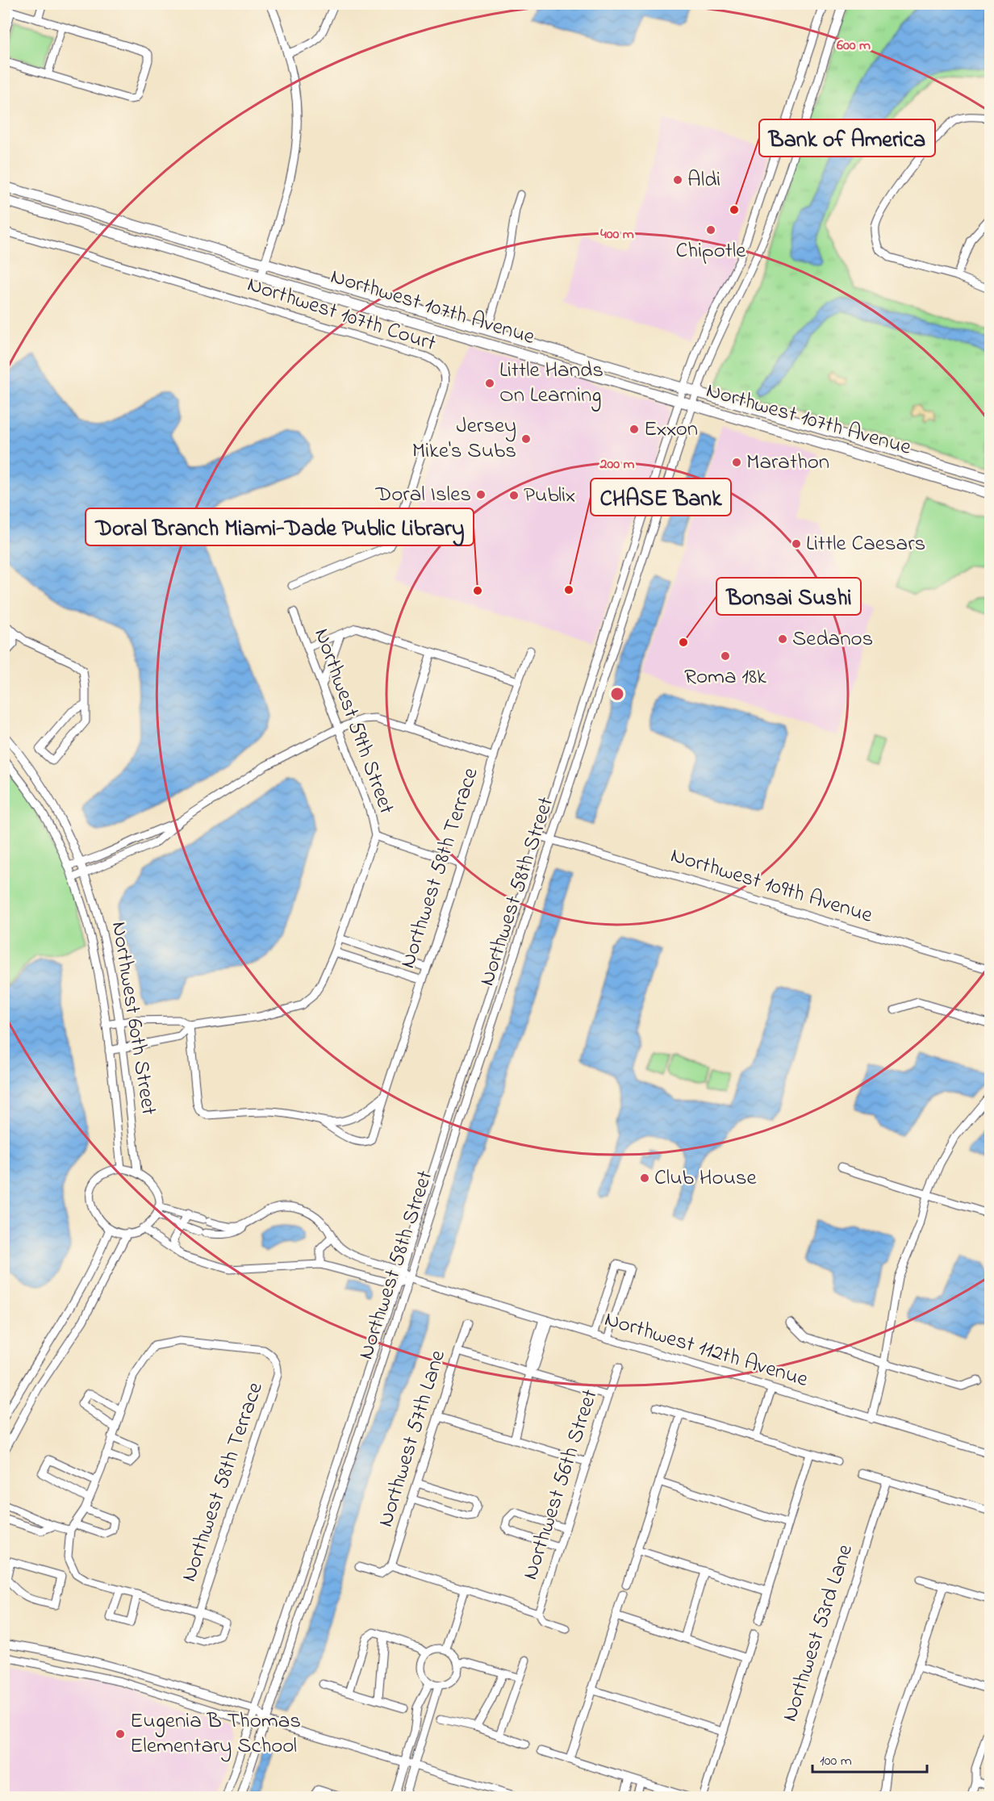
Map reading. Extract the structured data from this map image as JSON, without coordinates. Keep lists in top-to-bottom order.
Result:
{
  "streets": {
    "main road": ["Northwest 107th Avenue"],
    "street": [
      "Northwest 107th Court",
      "Northwest 59th Street",
      "Northwest 58th Terrace",
      "Northwest 109th Avenue",
      "Northwest 58th Street",
      "Northwest 60th Street",
      "Northwest 112th Avenue",
      "Northwest 57th Lane",
      "Northwest 56th Street",
      "Northwest 53rd Lane"
    ]
  },
  "crossings": [
    ["Northwest 107th Avenue", "Northwest 58th Street"],
    ["Northwest 109th Avenue", "Northwest 58th Street"],
    ["Northwest 58th Street", "Northwest 112th Avenue"],
    ["Northwest 60th Street", "Northwest 112th Avenue"]
  ],
  "places": [
    "Aldi",
    "Bank of America",
    "Chipotle",
    "Little Hands On Learning",
    "Exxon",
    "Jersey Mike's Subs",
    "Marathon",
    "Doral Isles",
    "Publix",
    "Little Caesars",
    "CHASE Bank",
    "Doral Branch Miami-Dade Public Library",
    "Sedanos",
    "Bonsai Sushi",
    "Roma 18k",
    "Club House",
    "Eugenia B Thomas Elementary School"
  ],
  "scale_bar": "100 m",
  "rings": ["600 m", "400 m", "200 m"]
}
